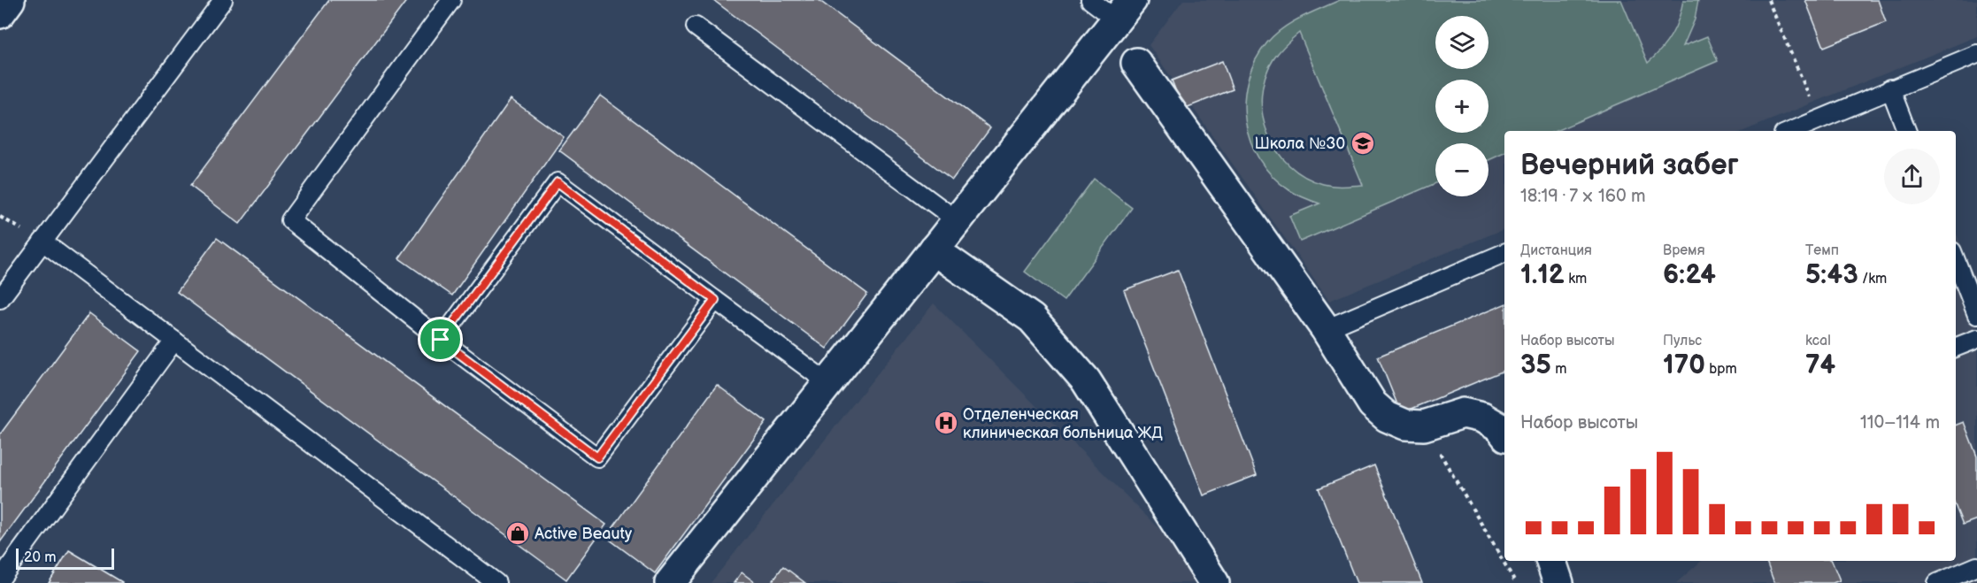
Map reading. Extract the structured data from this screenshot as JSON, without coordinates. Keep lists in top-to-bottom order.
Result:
{
  "places": {
    "school or university": ["Школа №30"],
    "hospital": ["Отделенческая клиническая больница ЖД"],
    "shop": ["Active Beauty"]
  },
  "scale_bar": "20 m",
  "page": {
    "map_buttons": ["+", "−"],
    "heading": ["Вечерний забег", "18:19 · 7 × 160 m"],
    "stats": [
      ["Дистанция", "1.12 km"],
      ["Время", "6:24"],
      ["Темп", "5:43 /km"],
      ["Набор высоты", "35 m"],
      ["Пульс", "170 bpm"],
      ["kcal", "74"]
    ],
    "chart": ["Набор высоты", "110–114 m"],
    "scale": "20 m"
  }
}
